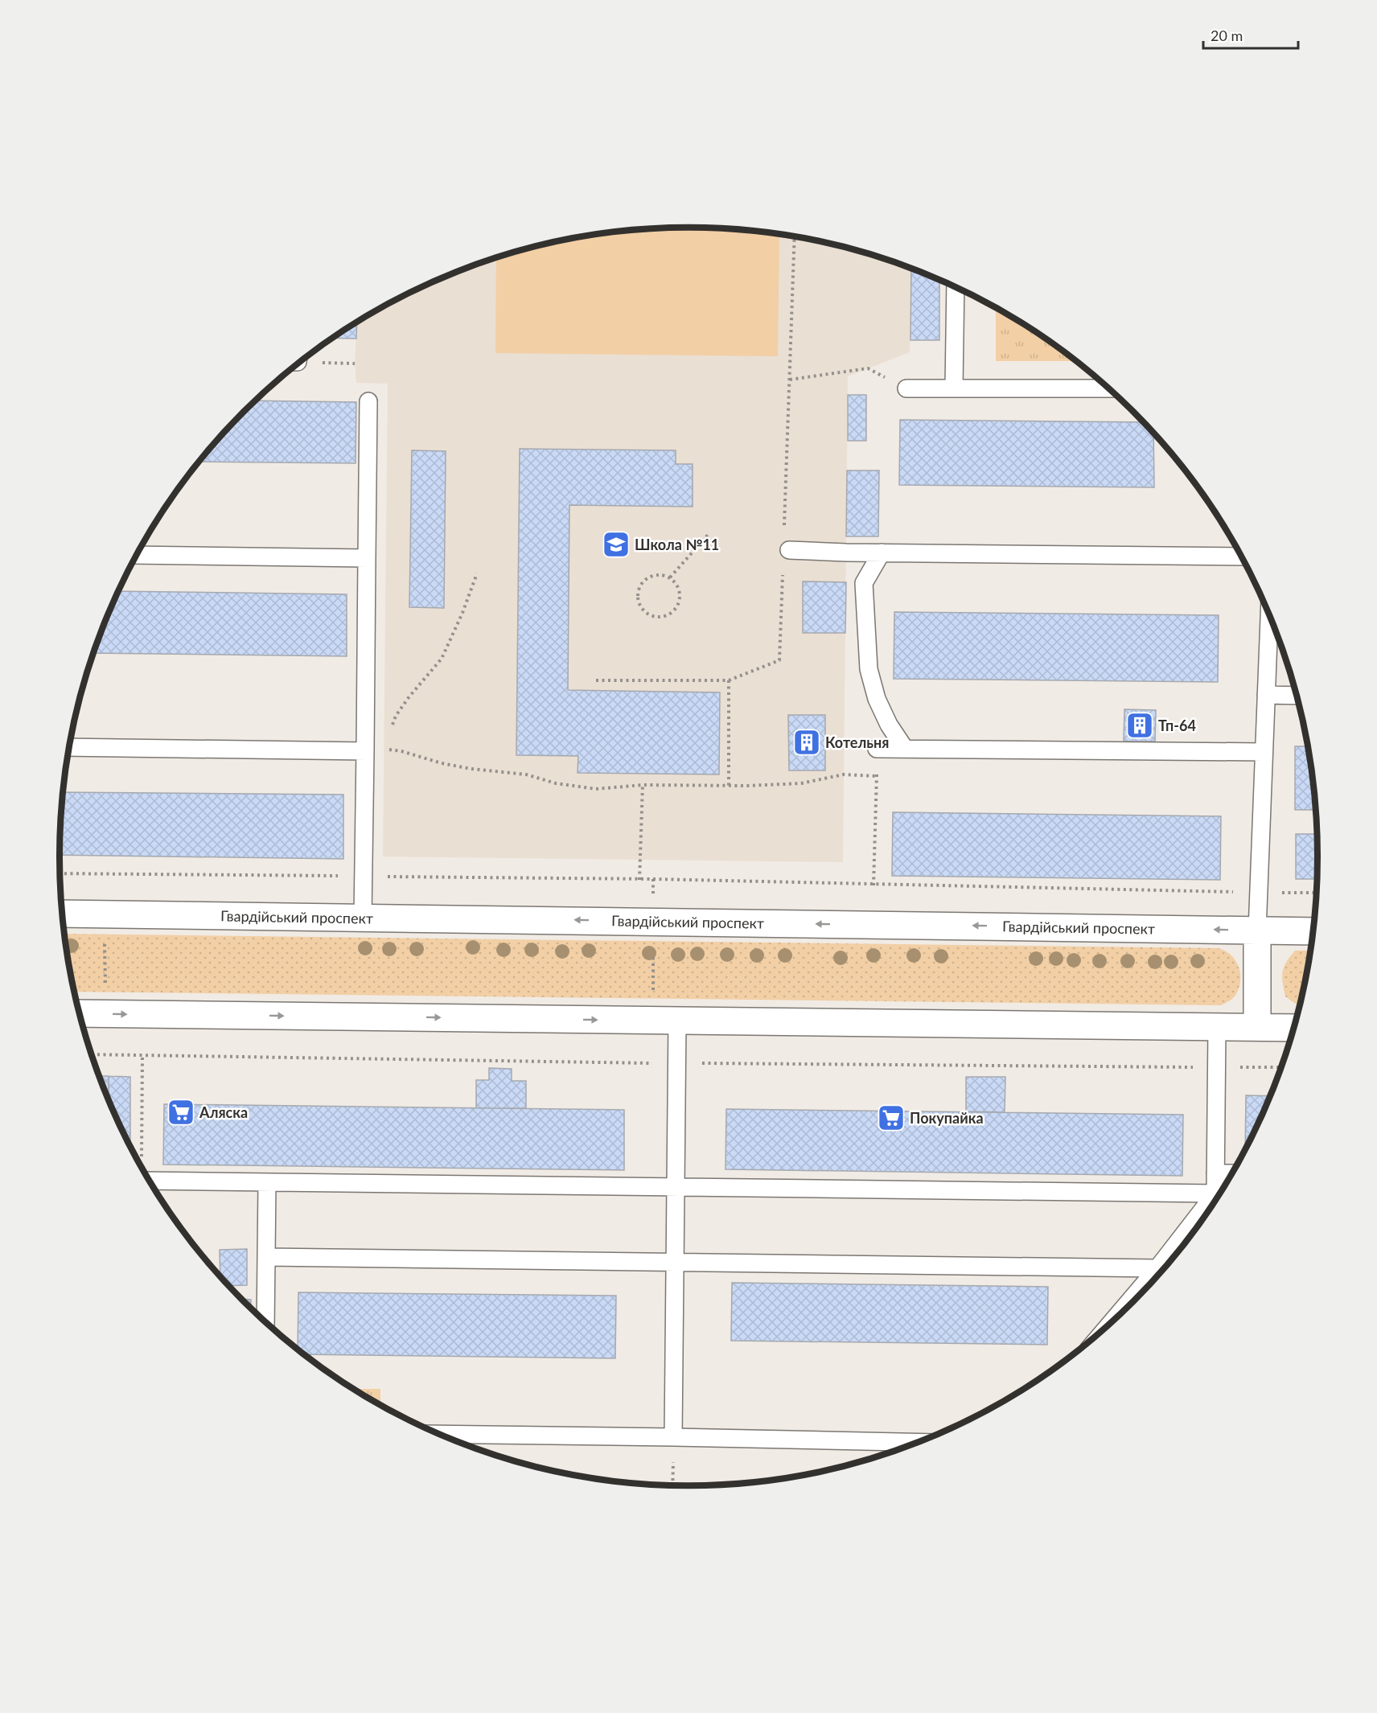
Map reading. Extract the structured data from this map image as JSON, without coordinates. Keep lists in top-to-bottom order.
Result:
{
  "streets": {
    "main road": ["Гвардійський проспект"]
  },
  "places": {
    "school or university": ["Школа №11"],
    "building": ["Тп-64", "Котельня"],
    "supermarket": ["Аляска", "Покупайка"]
  },
  "scale_bar": "20 m"
}
